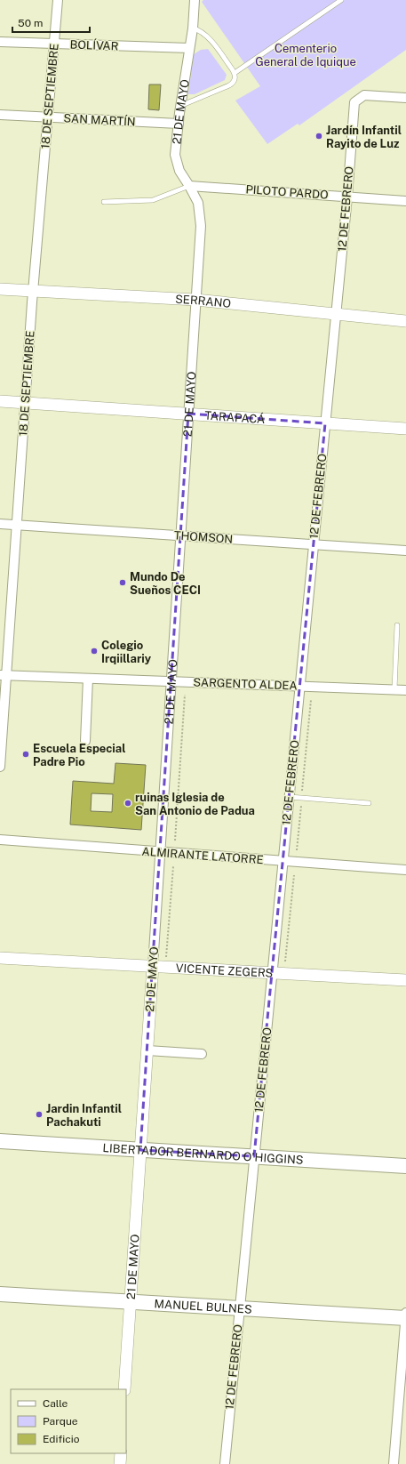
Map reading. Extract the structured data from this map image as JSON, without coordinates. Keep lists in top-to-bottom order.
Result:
{
  "streets": {
    "main road": ["LIBERTADOR BERNARDO O'HIGGINS", "MANUEL BULNES"],
    "street": [
      "BOLÍVAR",
      "18 DE SEPTIEMBRE",
      "21 DE MAYO",
      "SAN MARTÍN",
      "PILOTO PARDO",
      "12 DE FEBRERO",
      "SERRANO",
      "TARAPACÁ",
      "THOMSON",
      "SARGENTO ALDEA",
      "ALMIRANTE LATORRE",
      "VICENTE ZEGERS"
    ]
  },
  "crossings": [
    ["BOLÍVAR", "18 DE SEPTIEMBRE"],
    ["BOLÍVAR", "21 DE MAYO"],
    ["18 DE SEPTIEMBRE", "SAN MARTÍN"],
    ["18 DE SEPTIEMBRE", "SERRANO"],
    ["18 DE SEPTIEMBRE", "TARAPACÁ"],
    ["18 DE SEPTIEMBRE", "THOMSON"],
    ["18 DE SEPTIEMBRE", "SARGENTO ALDEA"],
    ["21 DE MAYO", "SAN MARTÍN"],
    ["21 DE MAYO", "PILOTO PARDO"],
    ["21 DE MAYO", "SERRANO"],
    ["21 DE MAYO", "TARAPACÁ"],
    ["21 DE MAYO", "THOMSON"],
    ["21 DE MAYO", "SARGENTO ALDEA"],
    ["21 DE MAYO", "ALMIRANTE LATORRE"],
    ["21 DE MAYO", "VICENTE ZEGERS"],
    ["21 DE MAYO", "LIBERTADOR BERNARDO O'HIGGINS"],
    ["21 DE MAYO", "MANUEL BULNES"],
    ["PILOTO PARDO", "12 DE FEBRERO"],
    ["12 DE FEBRERO", "SERRANO"],
    ["12 DE FEBRERO", "TARAPACÁ"],
    ["12 DE FEBRERO", "THOMSON"],
    ["12 DE FEBRERO", "SARGENTO ALDEA"],
    ["12 DE FEBRERO", "ALMIRANTE LATORRE"],
    ["12 DE FEBRERO", "VICENTE ZEGERS"],
    ["12 DE FEBRERO", "LIBERTADOR BERNARDO O'HIGGINS"],
    ["12 DE FEBRERO", "MANUEL BULNES"]
  ],
  "parks": ["Cementerio General de Iquique"],
  "places": [
    "Jardín Infantil Rayito de Luz",
    "Mundo De Sueños CECI",
    "Colegio Irqiillariy",
    "Escuela Especial Padre Pio",
    "ruinas Iglesia de San Antonio de Padua",
    "Jardin Infantil Pachakuti"
  ],
  "legend": ["Calle", "Parque", "Edificio"],
  "scale_bar": "50 m"
}
